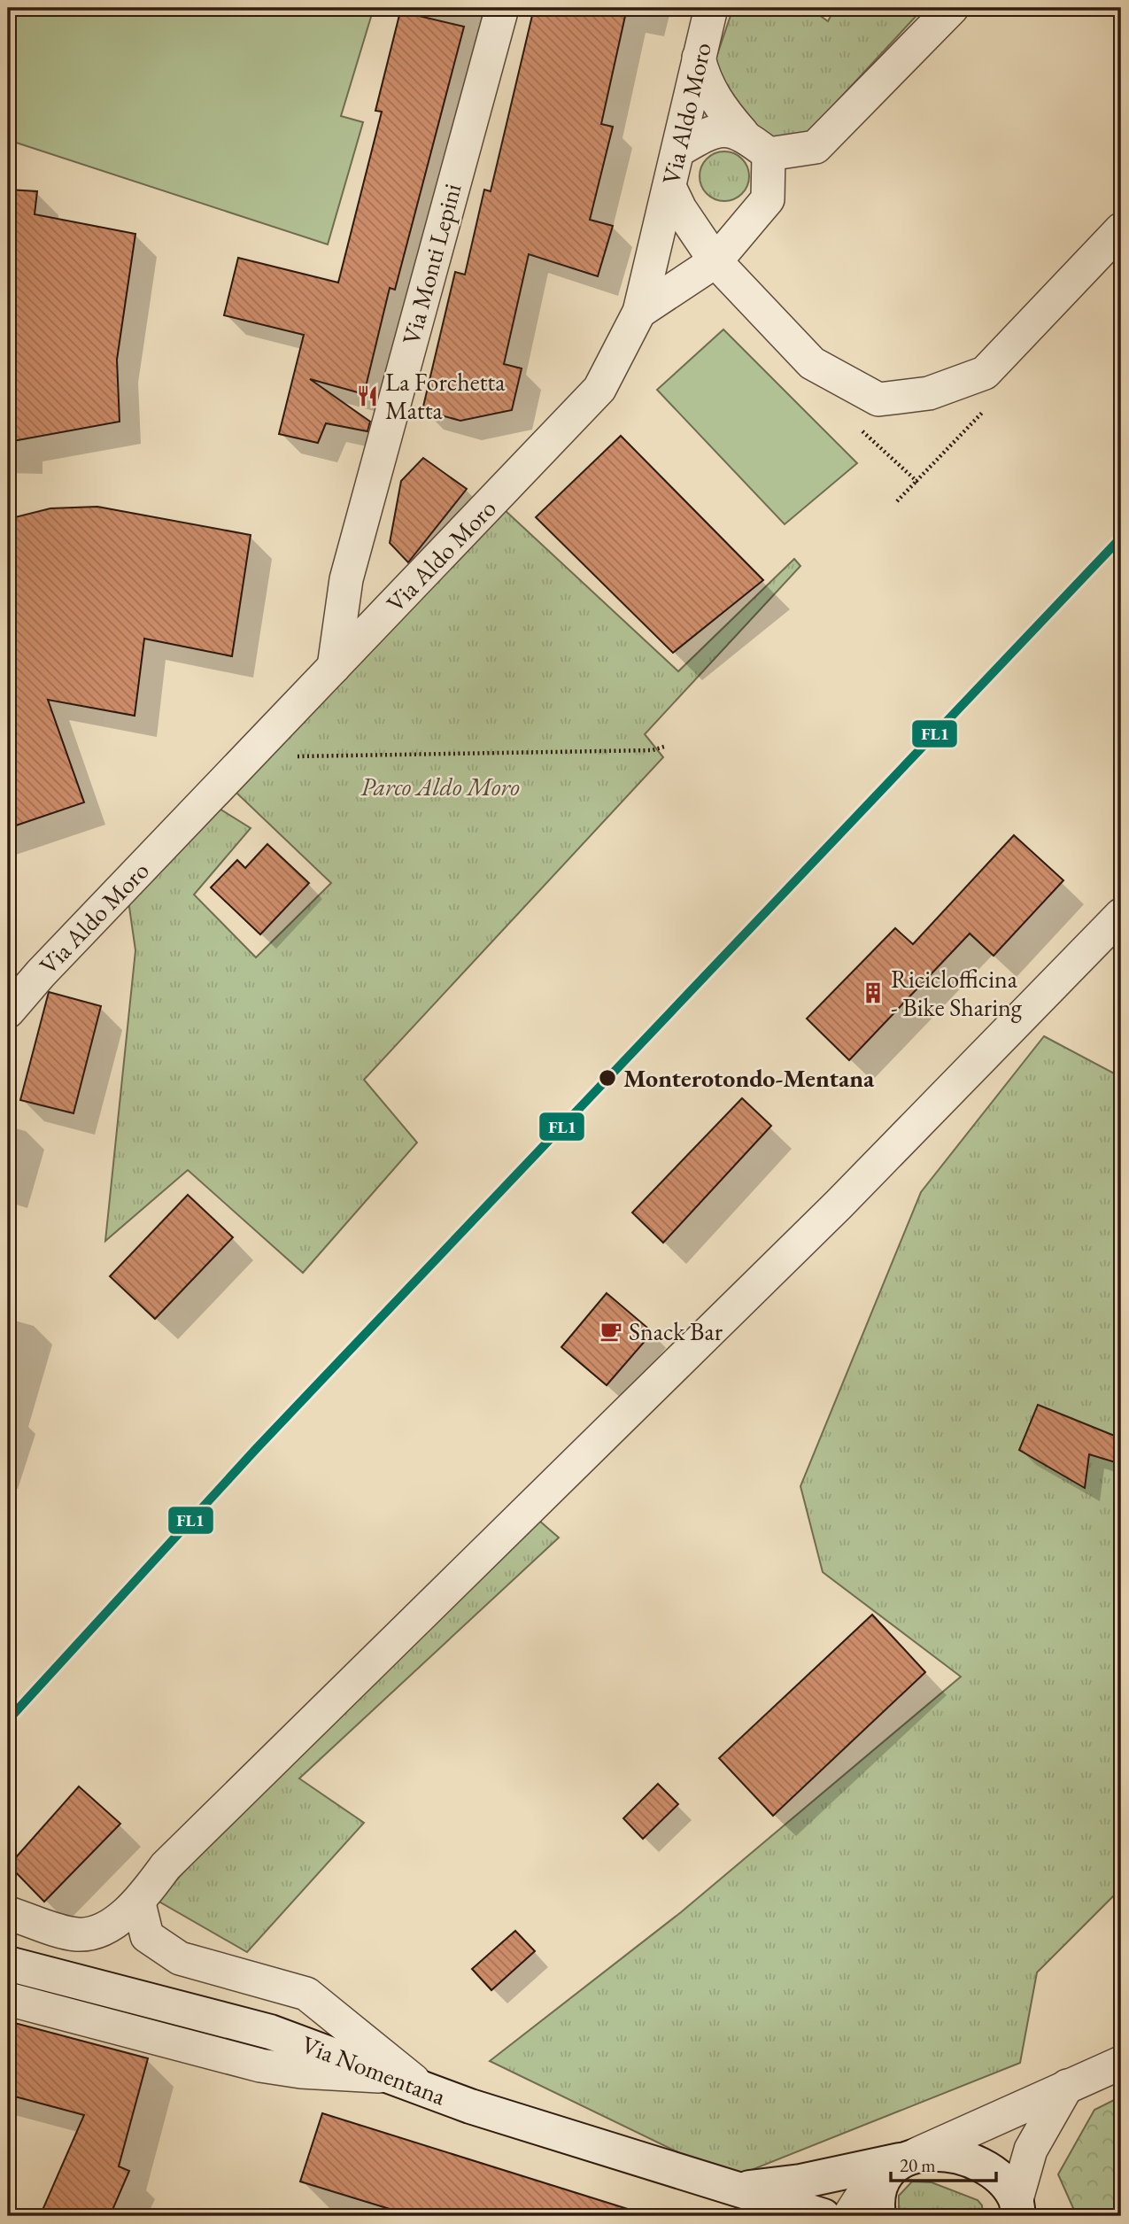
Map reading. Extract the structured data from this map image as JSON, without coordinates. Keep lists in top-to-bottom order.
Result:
{
  "streets": {
    "main road": ["Via Nomentana"],
    "street": ["Via Aldo Moro", "Via Monti Lepini"]
  },
  "crossings": [
    ["Via Aldo Moro", "Via Monti Lepini"]
  ],
  "parks": ["Parco Aldo Moro"],
  "places": {
    "restaurant": ["La Forchetta Matta"],
    "building": ["Riciclofficina - Bike Sharing"],
    "other": ["Monterotondo-Mentana"],
    "cafe": ["Snack Bar"]
  },
  "lines": ["transit line FL1"],
  "scale_bar": "20 m"
}
